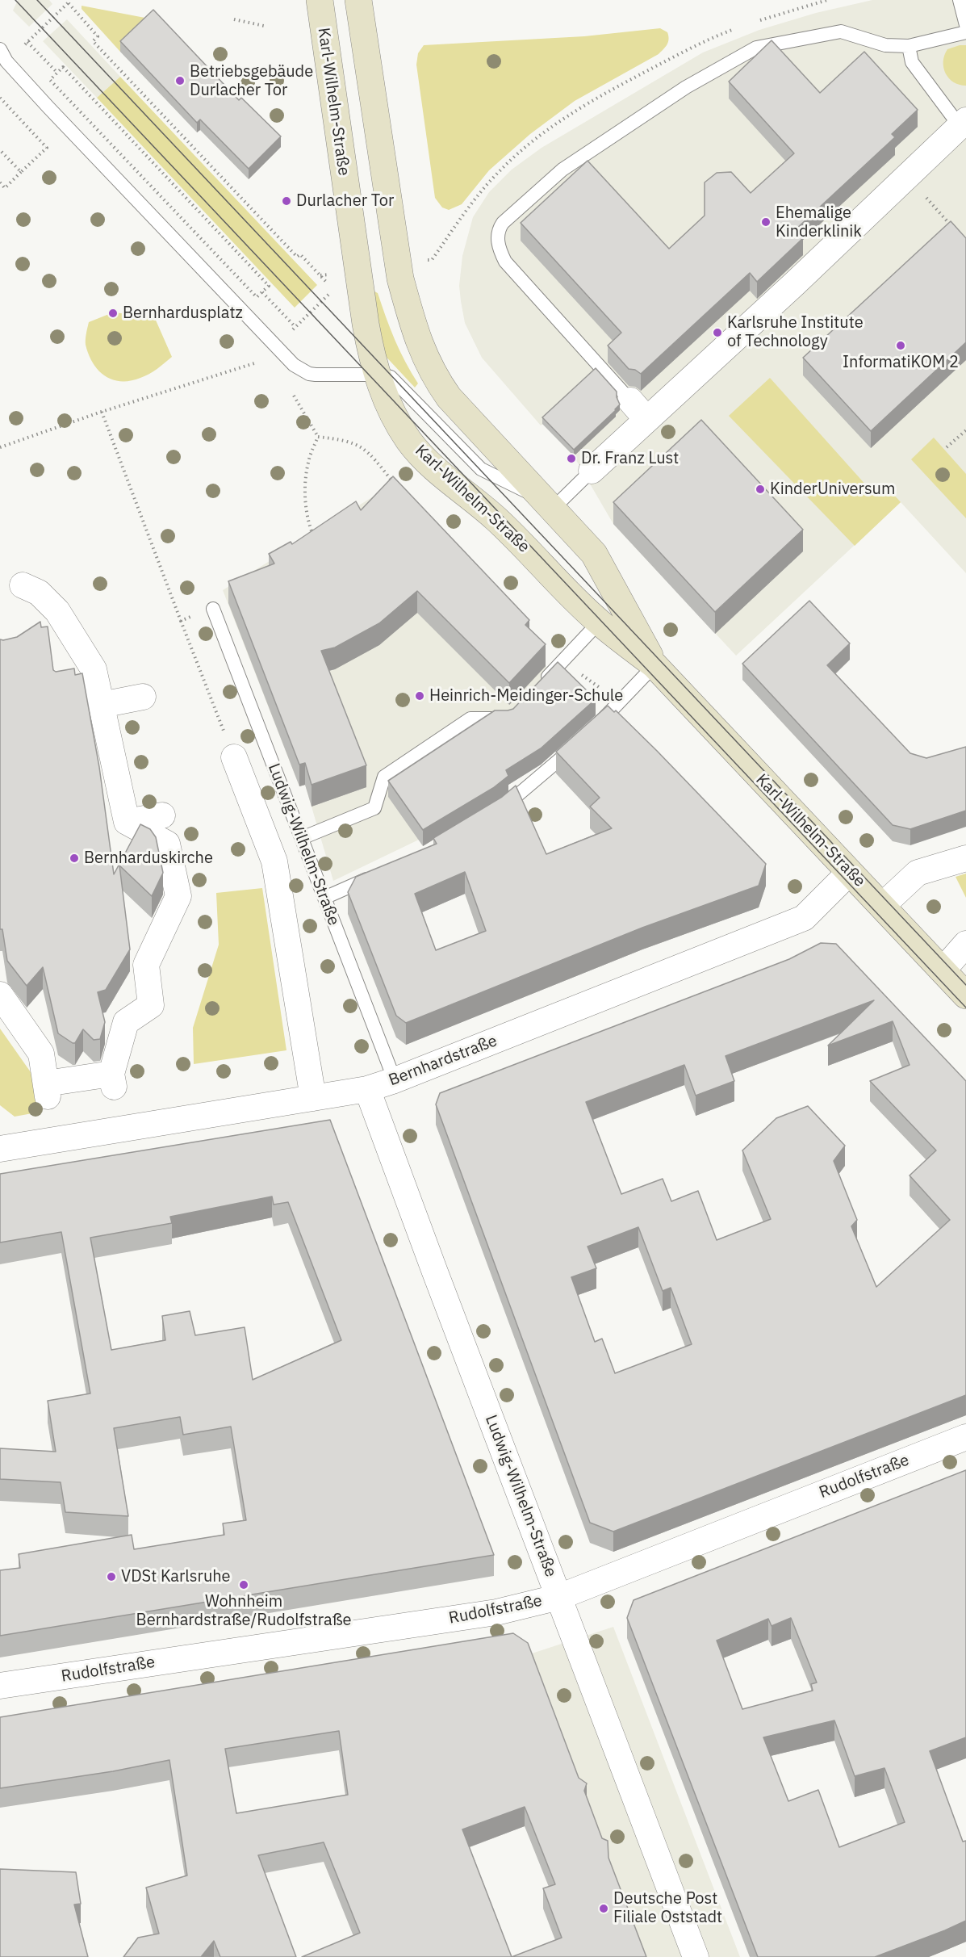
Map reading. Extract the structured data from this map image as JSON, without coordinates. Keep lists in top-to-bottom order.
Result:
{
  "streets": {
    "main road": ["Karl-Wilhelm-Straße"],
    "street": ["Ludwig-Wilhelm-Straße", "Bernhardstraße", "Rudolfstraße"]
  },
  "crossings": [
    ["Karl-Wilhelm-Straße", "Bernhardstraße"],
    ["Ludwig-Wilhelm-Straße", "Bernhardstraße"],
    ["Ludwig-Wilhelm-Straße", "Rudolfstraße"]
  ],
  "places": [
    "Betriebsgebäude Durlacher Tor",
    "Durlacher Tor",
    "Ehemalige Kinderklinik",
    "Bernhardusplatz",
    "Karlsruhe Institute of Technology",
    "InformatiKOM 2",
    "Dr. Franz Lust",
    "KinderUniversum",
    "Heinrich-Meidinger-Schule",
    "Bernharduskirche",
    "VDSt Karlsruhe",
    "Wohnheim Bernhardstraße/Rudolfstraße",
    "Deutsche Post Filiale Oststadt"
  ]
}
